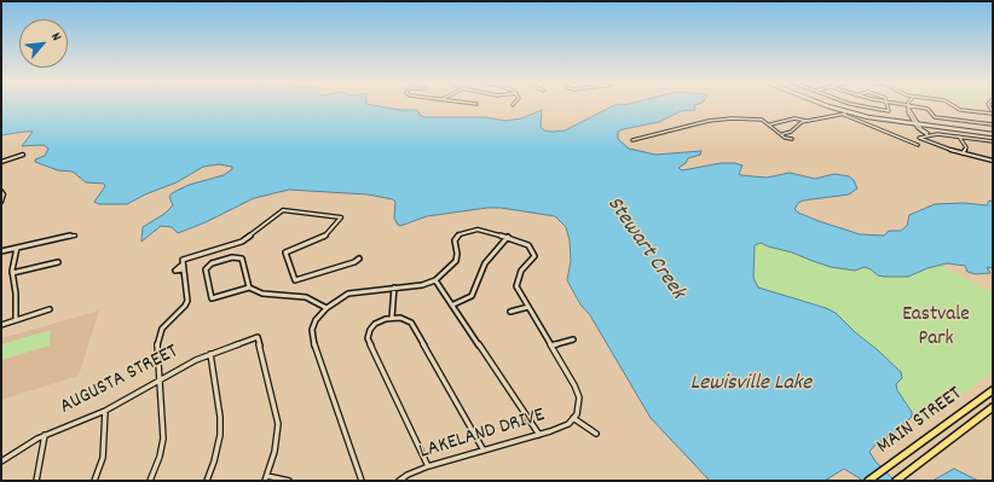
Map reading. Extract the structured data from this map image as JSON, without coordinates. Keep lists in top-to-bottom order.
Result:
{
  "streets": {
    "main road": ["MAIN STREET"],
    "street": ["AUGUSTA STREET", "LAKELAND DRIVE"]
  },
  "water": ["Stewart Creek", "Lewisville Lake"],
  "parks": ["Eastvale Park"],
  "north": "top right"
}
